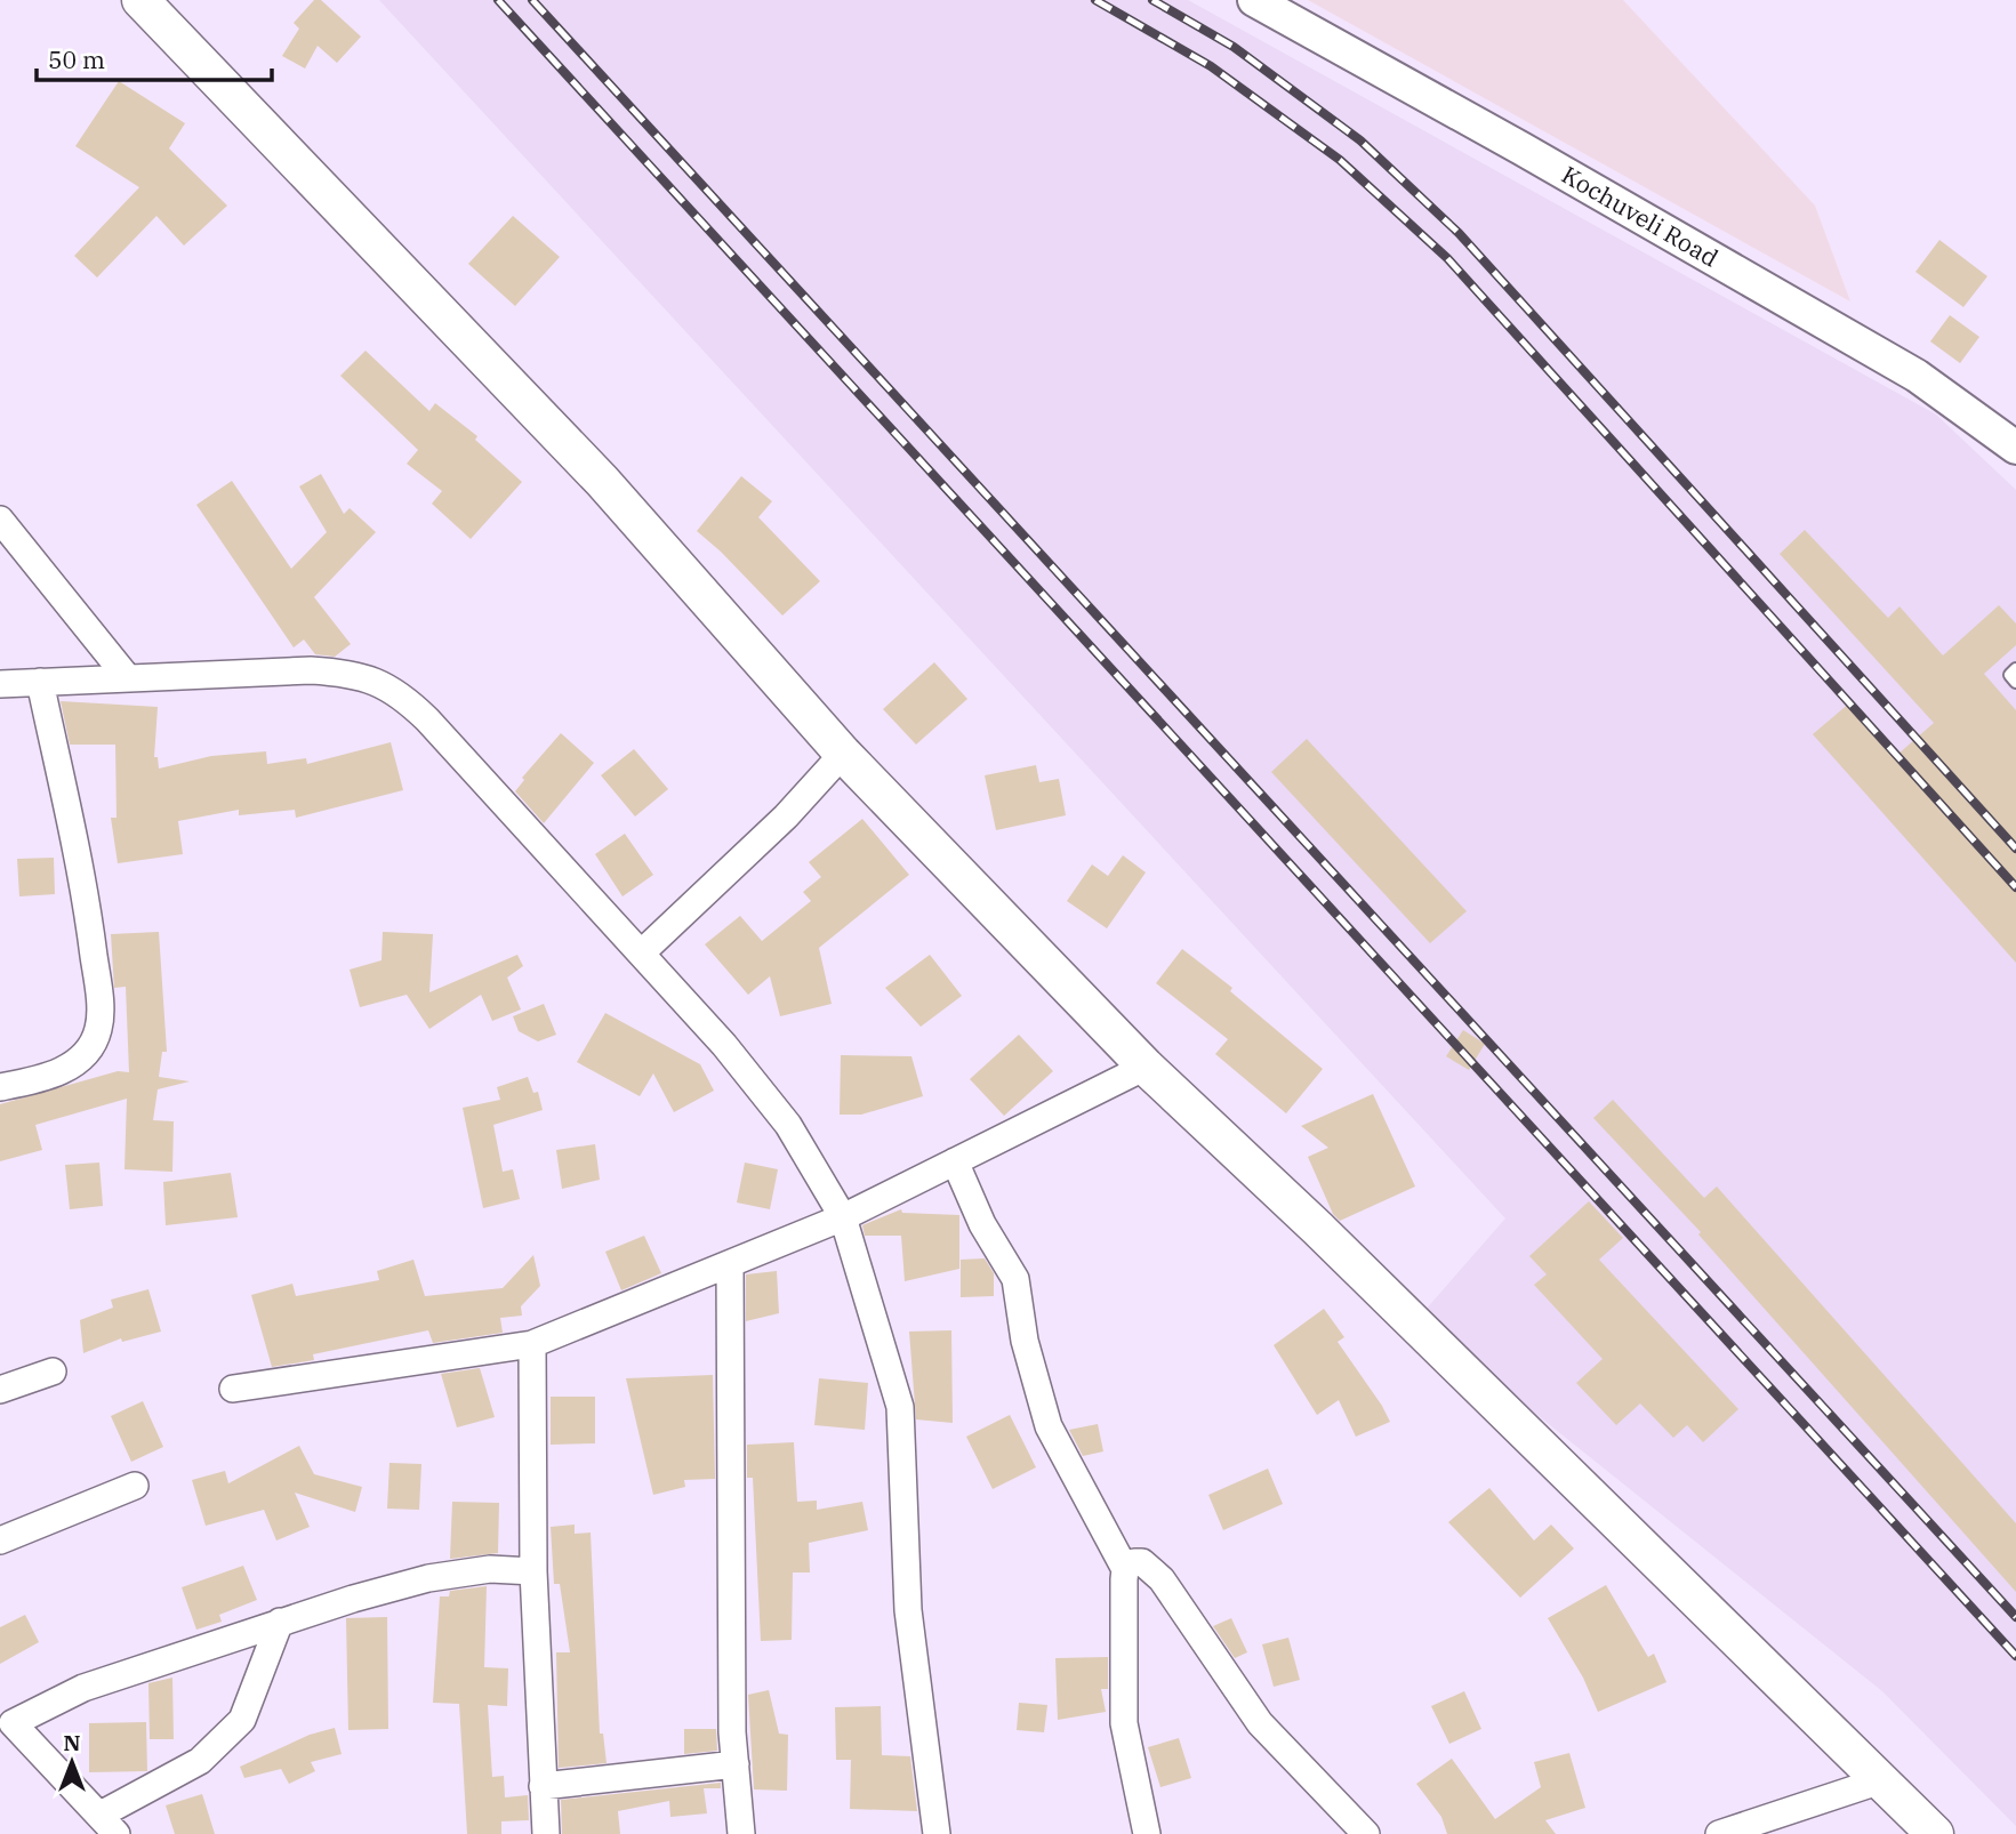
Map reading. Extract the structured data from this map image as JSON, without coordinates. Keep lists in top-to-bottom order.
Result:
{
  "streets": {
    "street": ["Kochuveli Road"]
  },
  "scale_bar": "50 m",
  "north": "top"
}
